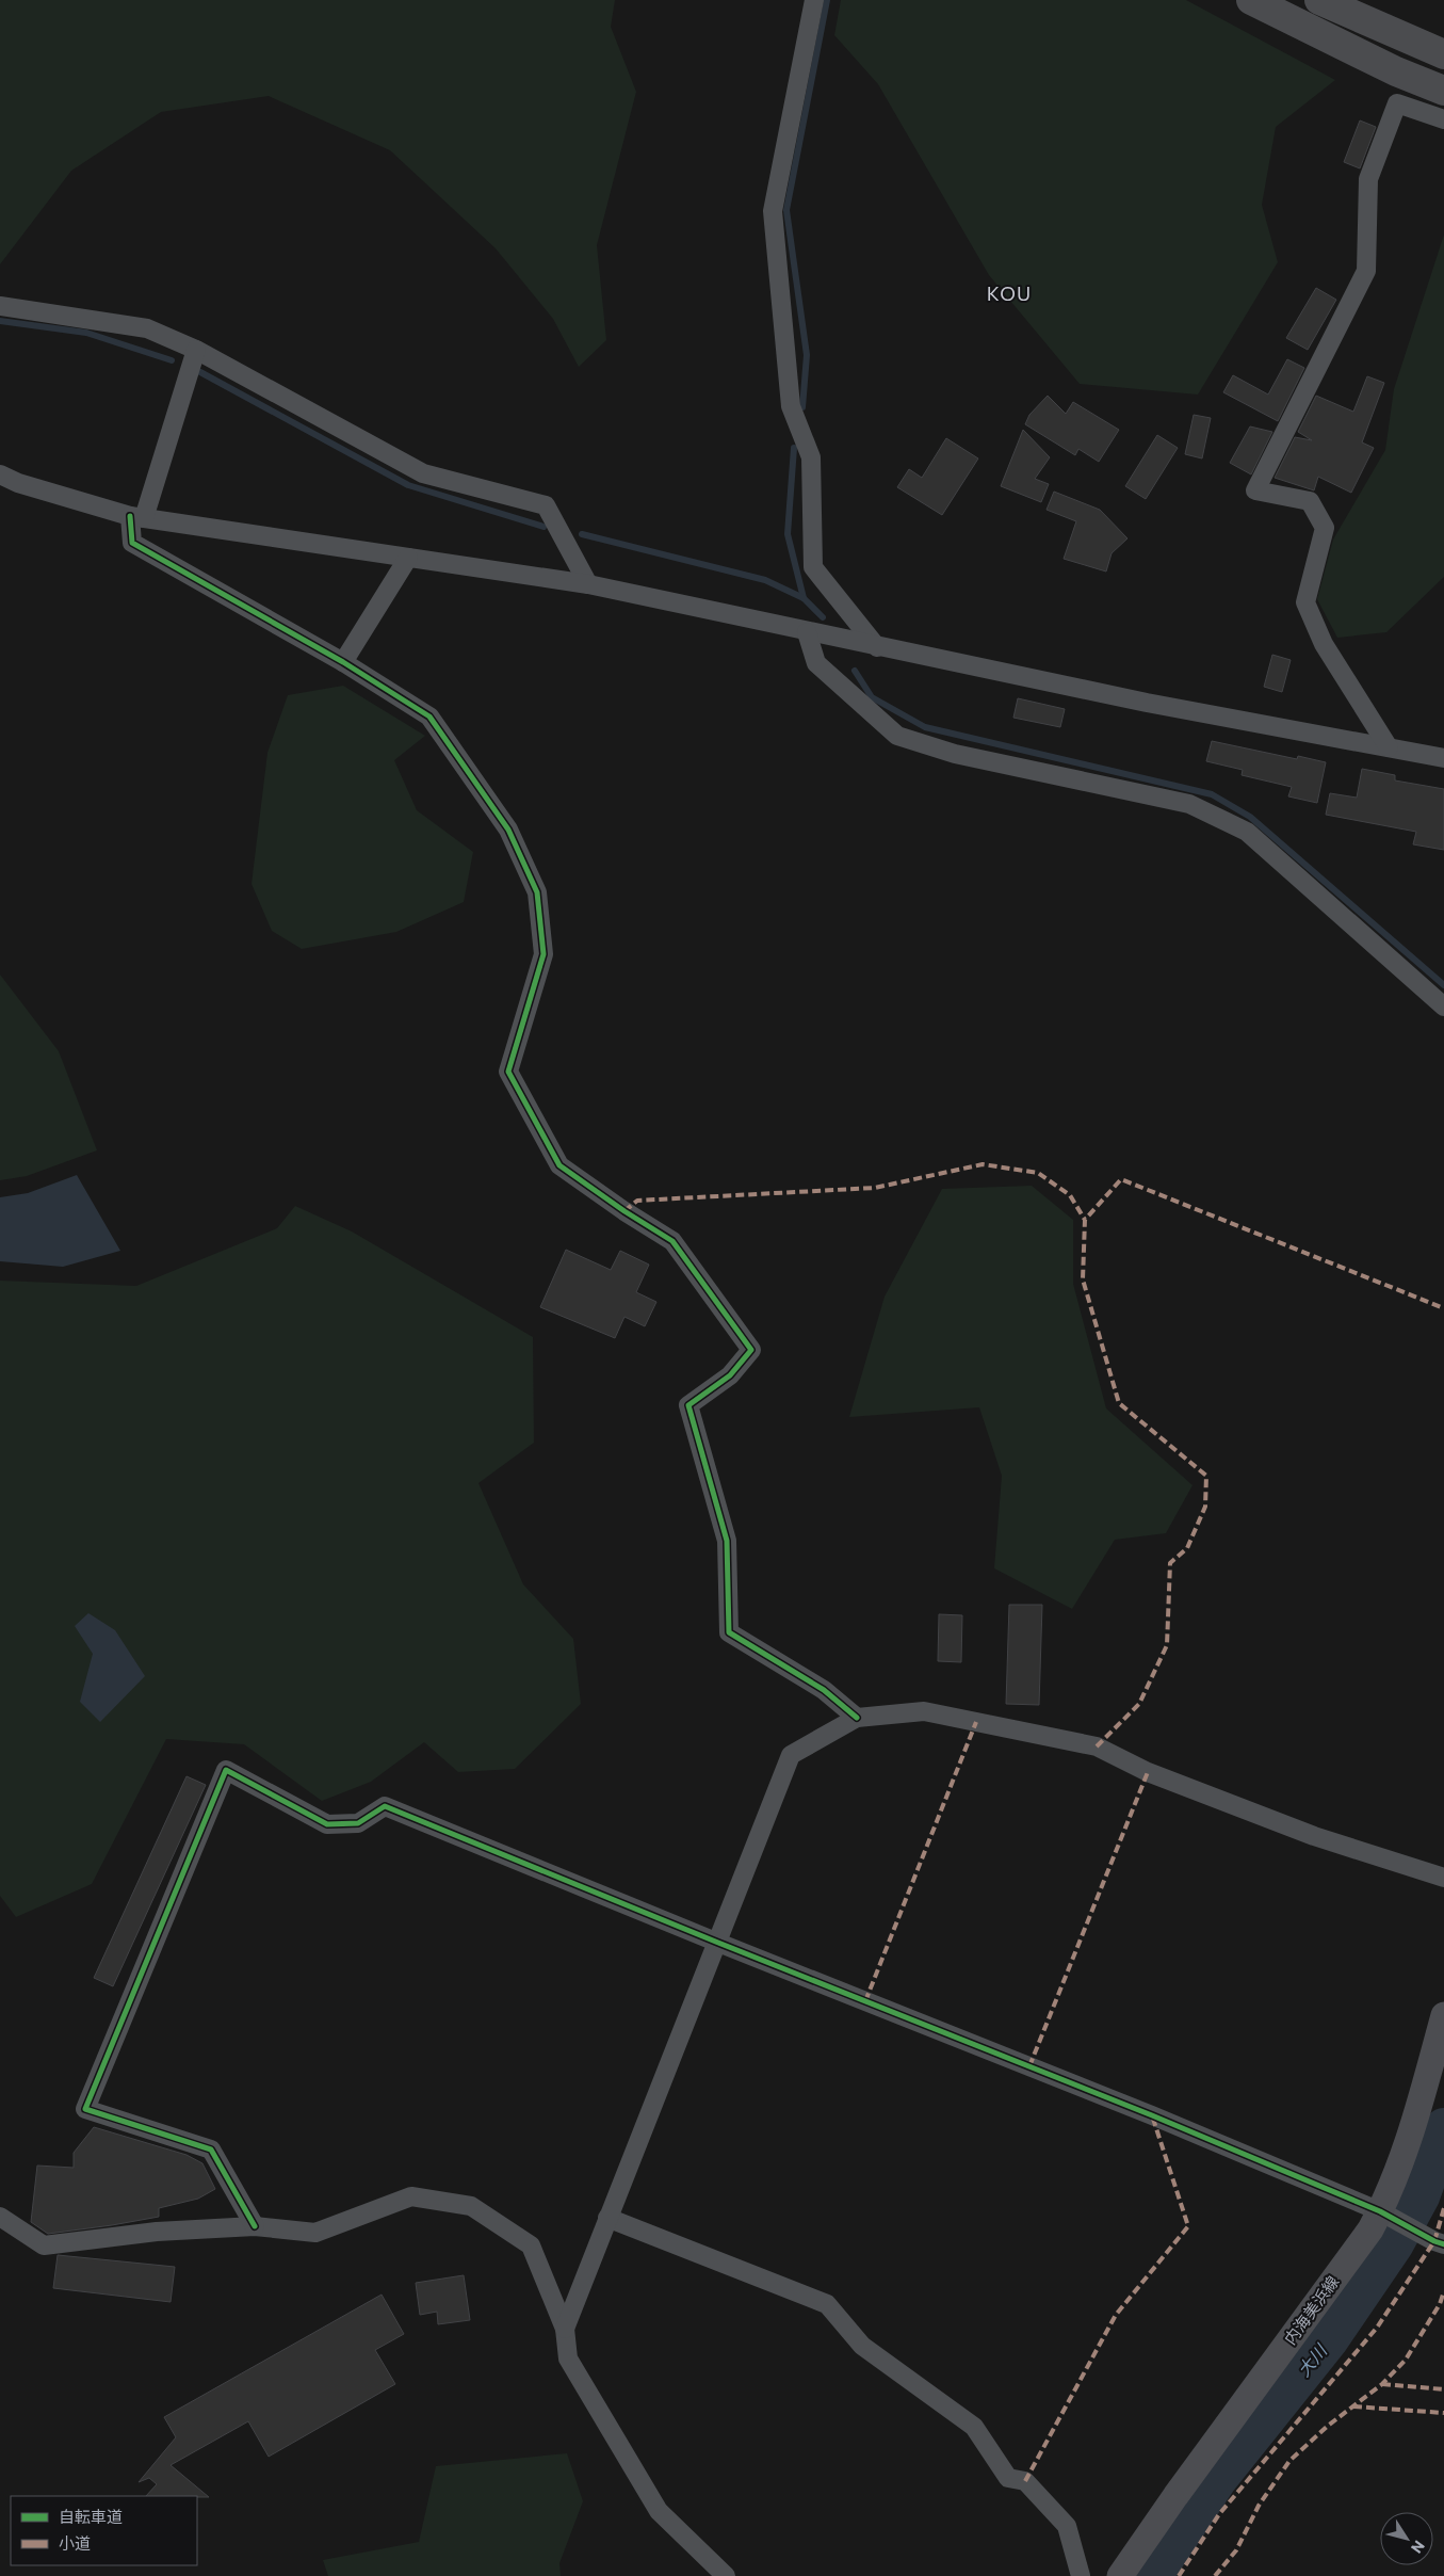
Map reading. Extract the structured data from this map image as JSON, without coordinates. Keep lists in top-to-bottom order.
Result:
{
  "streets": {
    "main road": ["内海美浜線"]
  },
  "districts": ["KOU"],
  "water": ["大川"],
  "legend": ["自転車道", "小道"],
  "north": "bottom right"
}
